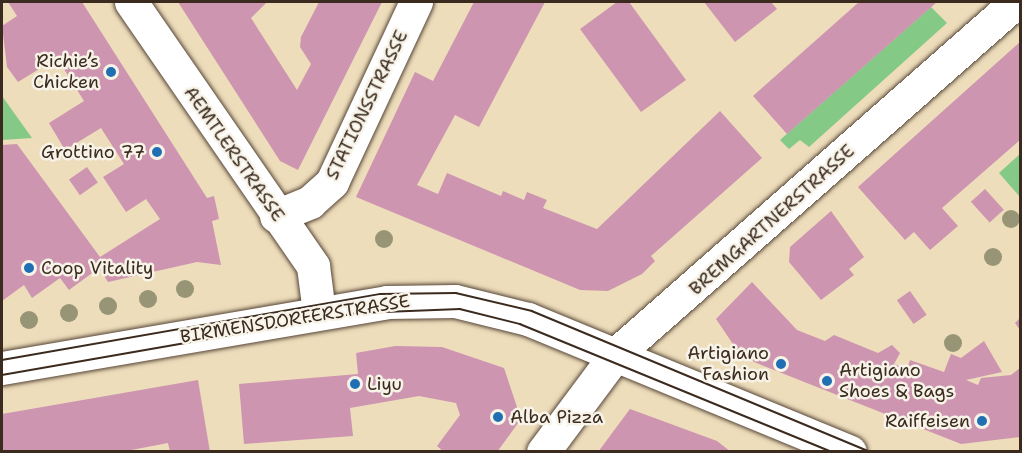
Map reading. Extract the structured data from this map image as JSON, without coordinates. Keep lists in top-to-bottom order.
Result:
{
  "streets": {
    "street": [
      "STATIONSSTRASSE",
      "AEMTLERSTRASSE",
      "BREMGARTNERSTRASSE",
      "BIRMENSDORFERSTRASSE"
    ]
  },
  "crossings": [
    ["STATIONSSTRASSE", "AEMTLERSTRASSE"],
    ["AEMTLERSTRASSE", "BIRMENSDORFERSTRASSE"],
    ["BREMGARTNERSTRASSE", "BIRMENSDORFERSTRASSE"]
  ],
  "places": [
    "Richie’s Chicken",
    "Grottino 77",
    "Coop Vitality",
    "Artigiano Fashion",
    "Artigiano Shoes & Bags",
    "Liyu",
    "Alba Pizza",
    "Raiffeisen"
  ]
}
